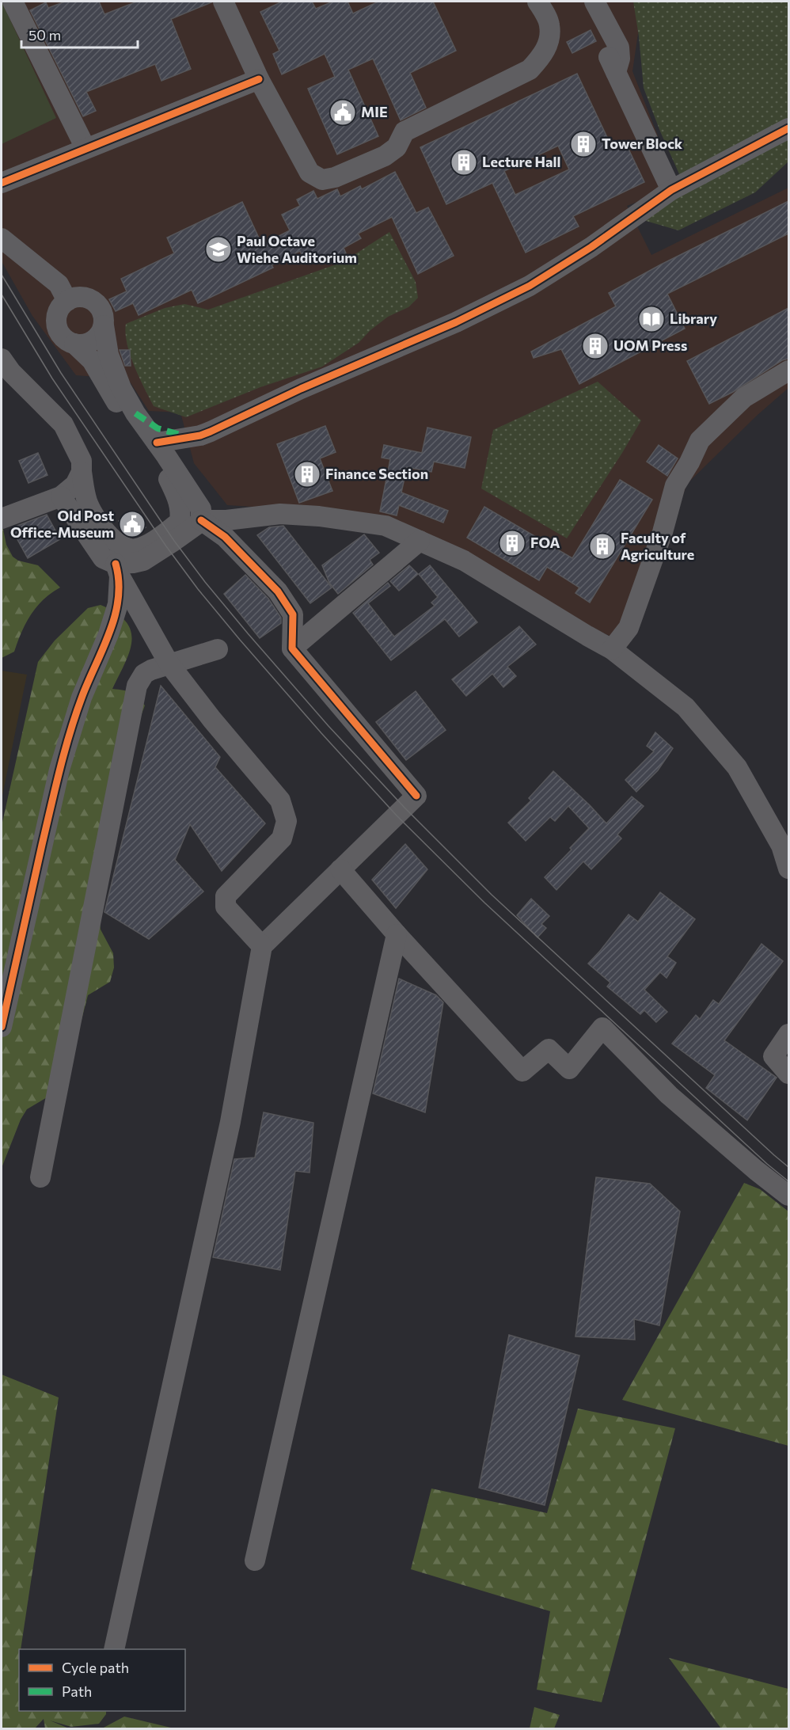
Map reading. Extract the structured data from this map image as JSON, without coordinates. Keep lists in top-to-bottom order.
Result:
{
  "places": {
    "public building": ["MIE", "Old Post Office-Museum"],
    "building": [
      "Tower Block",
      "Lecture Hall",
      "UOM Press",
      "Finance Section",
      "FOA",
      "Faculty of Agriculture"
    ],
    "school or university": ["Paul Octave Wiehe Auditorium"],
    "library": ["Library"]
  },
  "legend": ["Cycle path", "Path"],
  "scale_bar": "50 m"
}
